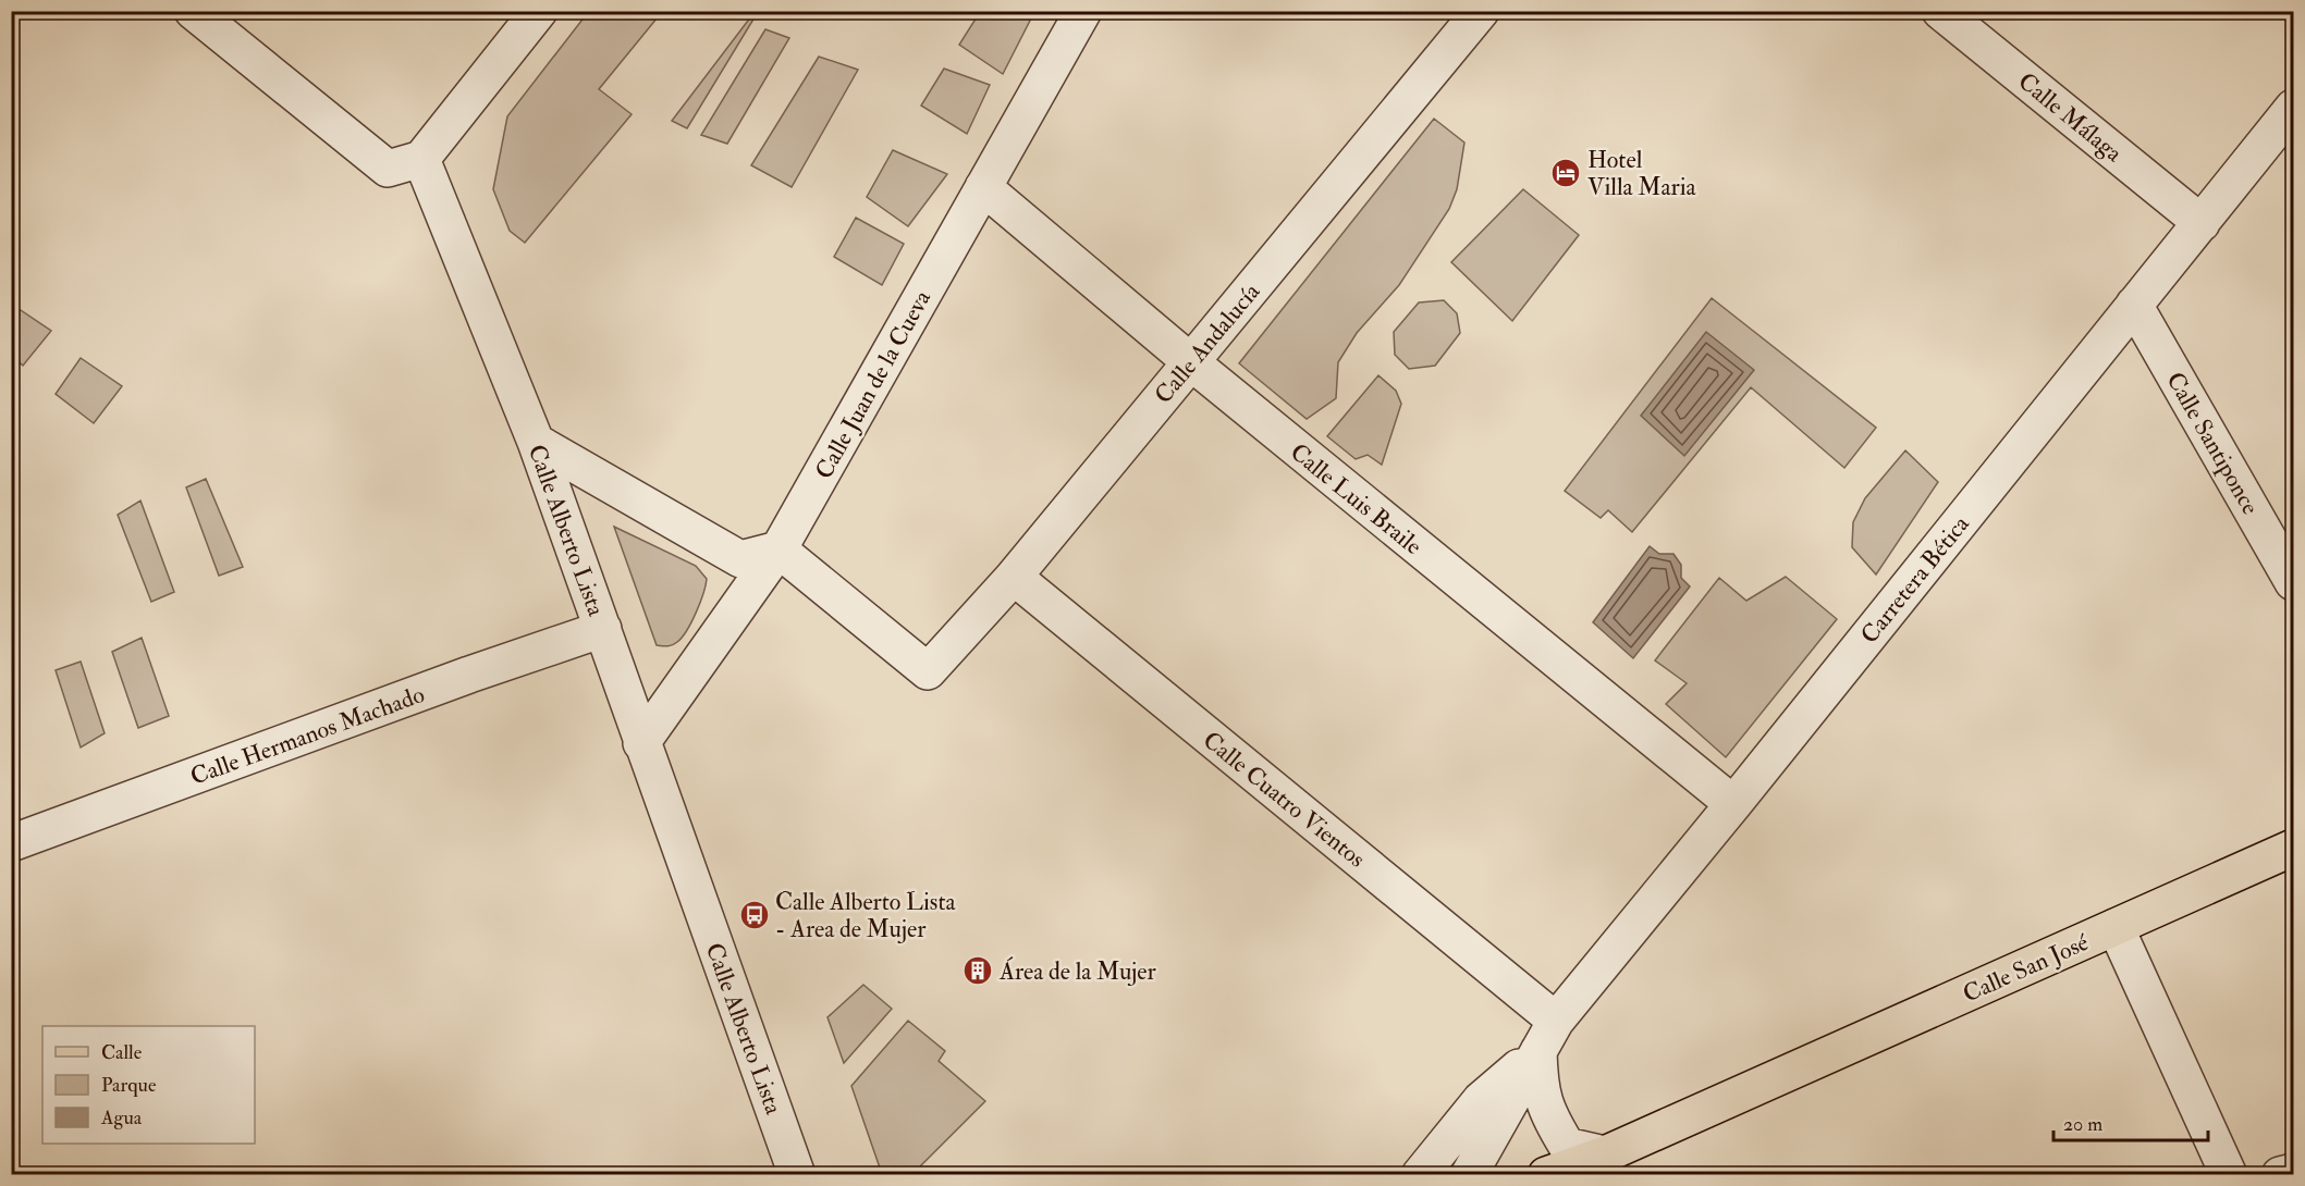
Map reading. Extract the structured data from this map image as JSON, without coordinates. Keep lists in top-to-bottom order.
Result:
{
  "streets": {
    "main road": ["Calle San José"],
    "street": [
      "Calle Málaga",
      "Calle Andalucía",
      "Calle Juan de la Cueva",
      "Calle Santiponce",
      "Calle Luis Braile",
      "Calle Alberto Lista",
      "Carretera Bética",
      "Calle Hermanos Machado",
      "Calle Cuatro Vientos"
    ]
  },
  "crossings": [
    ["Calle Málaga", "Carretera Bética"],
    ["Calle Andalucía", "Calle Juan de la Cueva"],
    ["Calle Andalucía", "Calle Luis Braile"],
    ["Calle Andalucía", "Calle Cuatro Vientos"],
    ["Calle Juan de la Cueva", "Calle Luis Braile"],
    ["Calle Juan de la Cueva", "Calle Alberto Lista"],
    ["Calle Santiponce", "Carretera Bética"],
    ["Calle Luis Braile", "Carretera Bética"],
    ["Calle Alberto Lista", "Calle Hermanos Machado"],
    ["Carretera Bética", "Calle Cuatro Vientos"]
  ],
  "places": {
    "hotel": ["Hotel Villa Maria"],
    "bus stop": ["Calle Alberto Lista - Area de Mujer"],
    "building": ["Área de la Mujer"]
  },
  "legend": ["Calle", "Parque", "Agua"],
  "scale_bar": "20 m"
}
